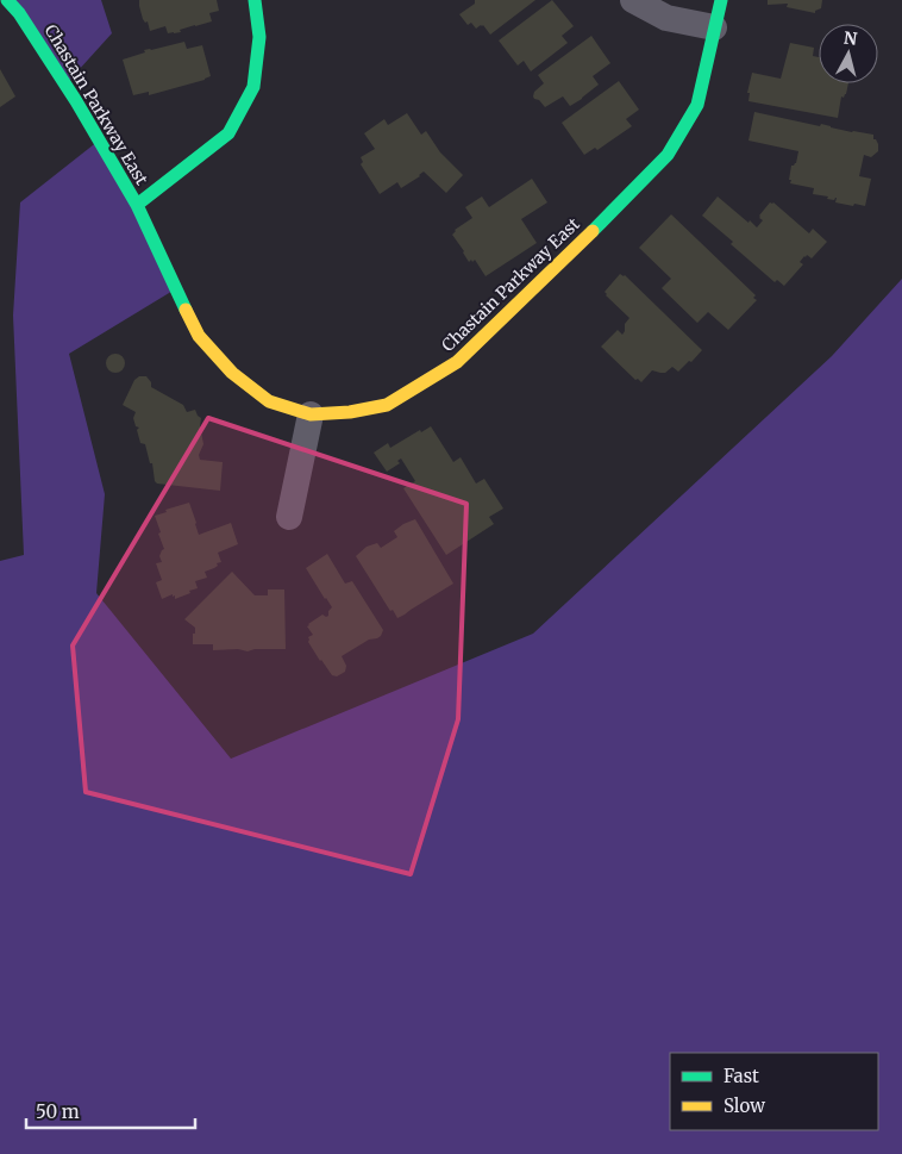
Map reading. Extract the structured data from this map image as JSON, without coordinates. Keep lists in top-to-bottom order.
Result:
{
  "streets": {
    "street": ["Chastain Parkway East"]
  },
  "legend": ["Fast", "Slow"],
  "scale_bar": "50 m",
  "north": "top"
}
